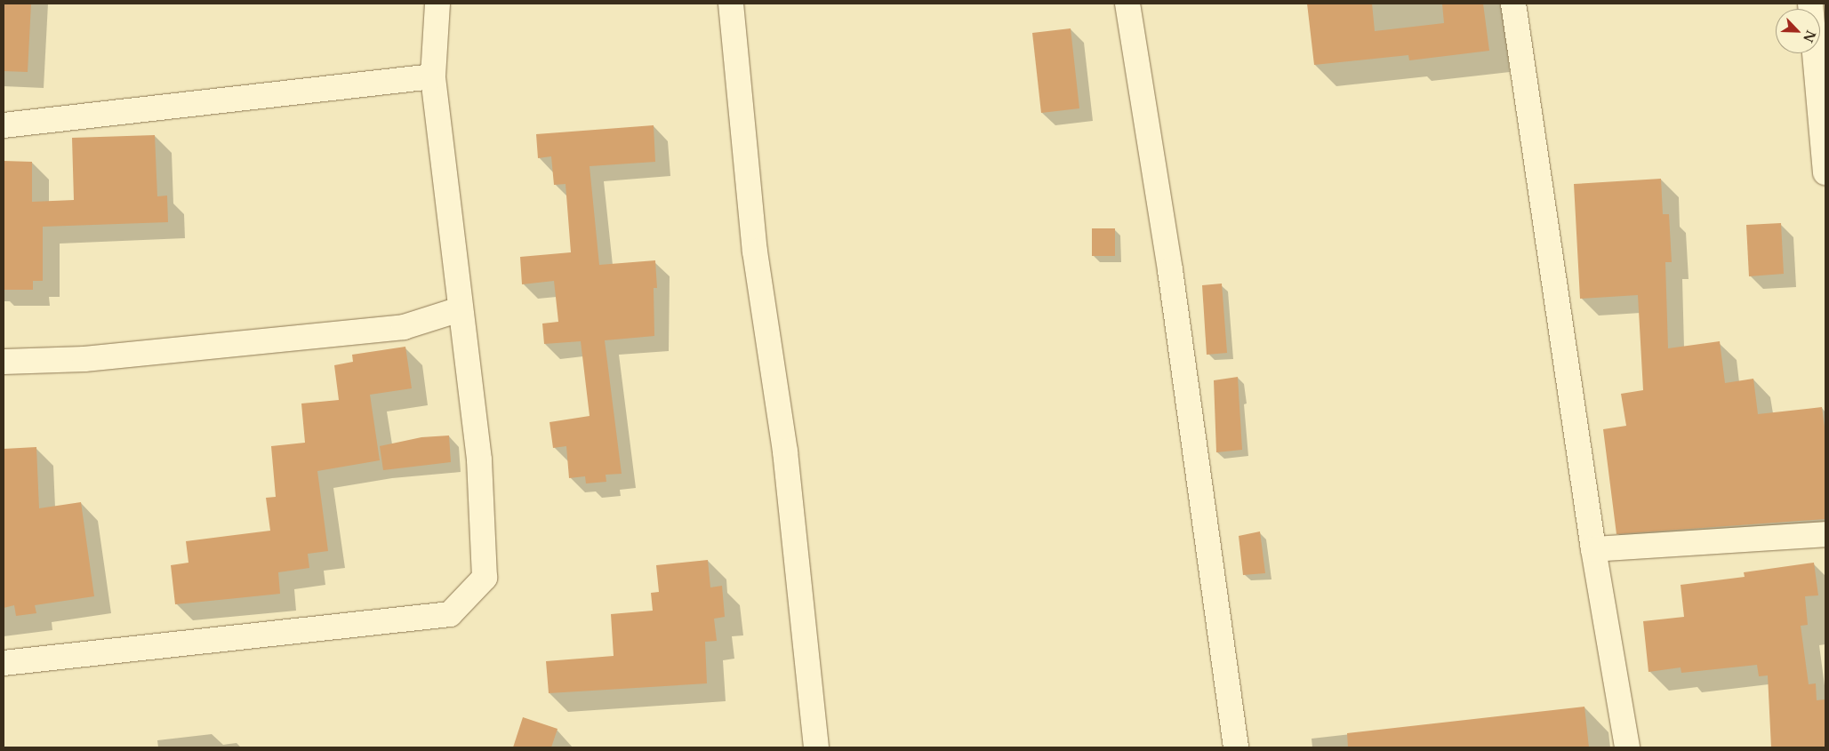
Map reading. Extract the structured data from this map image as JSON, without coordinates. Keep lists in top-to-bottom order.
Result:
{
  "north": "bottom right"
}
